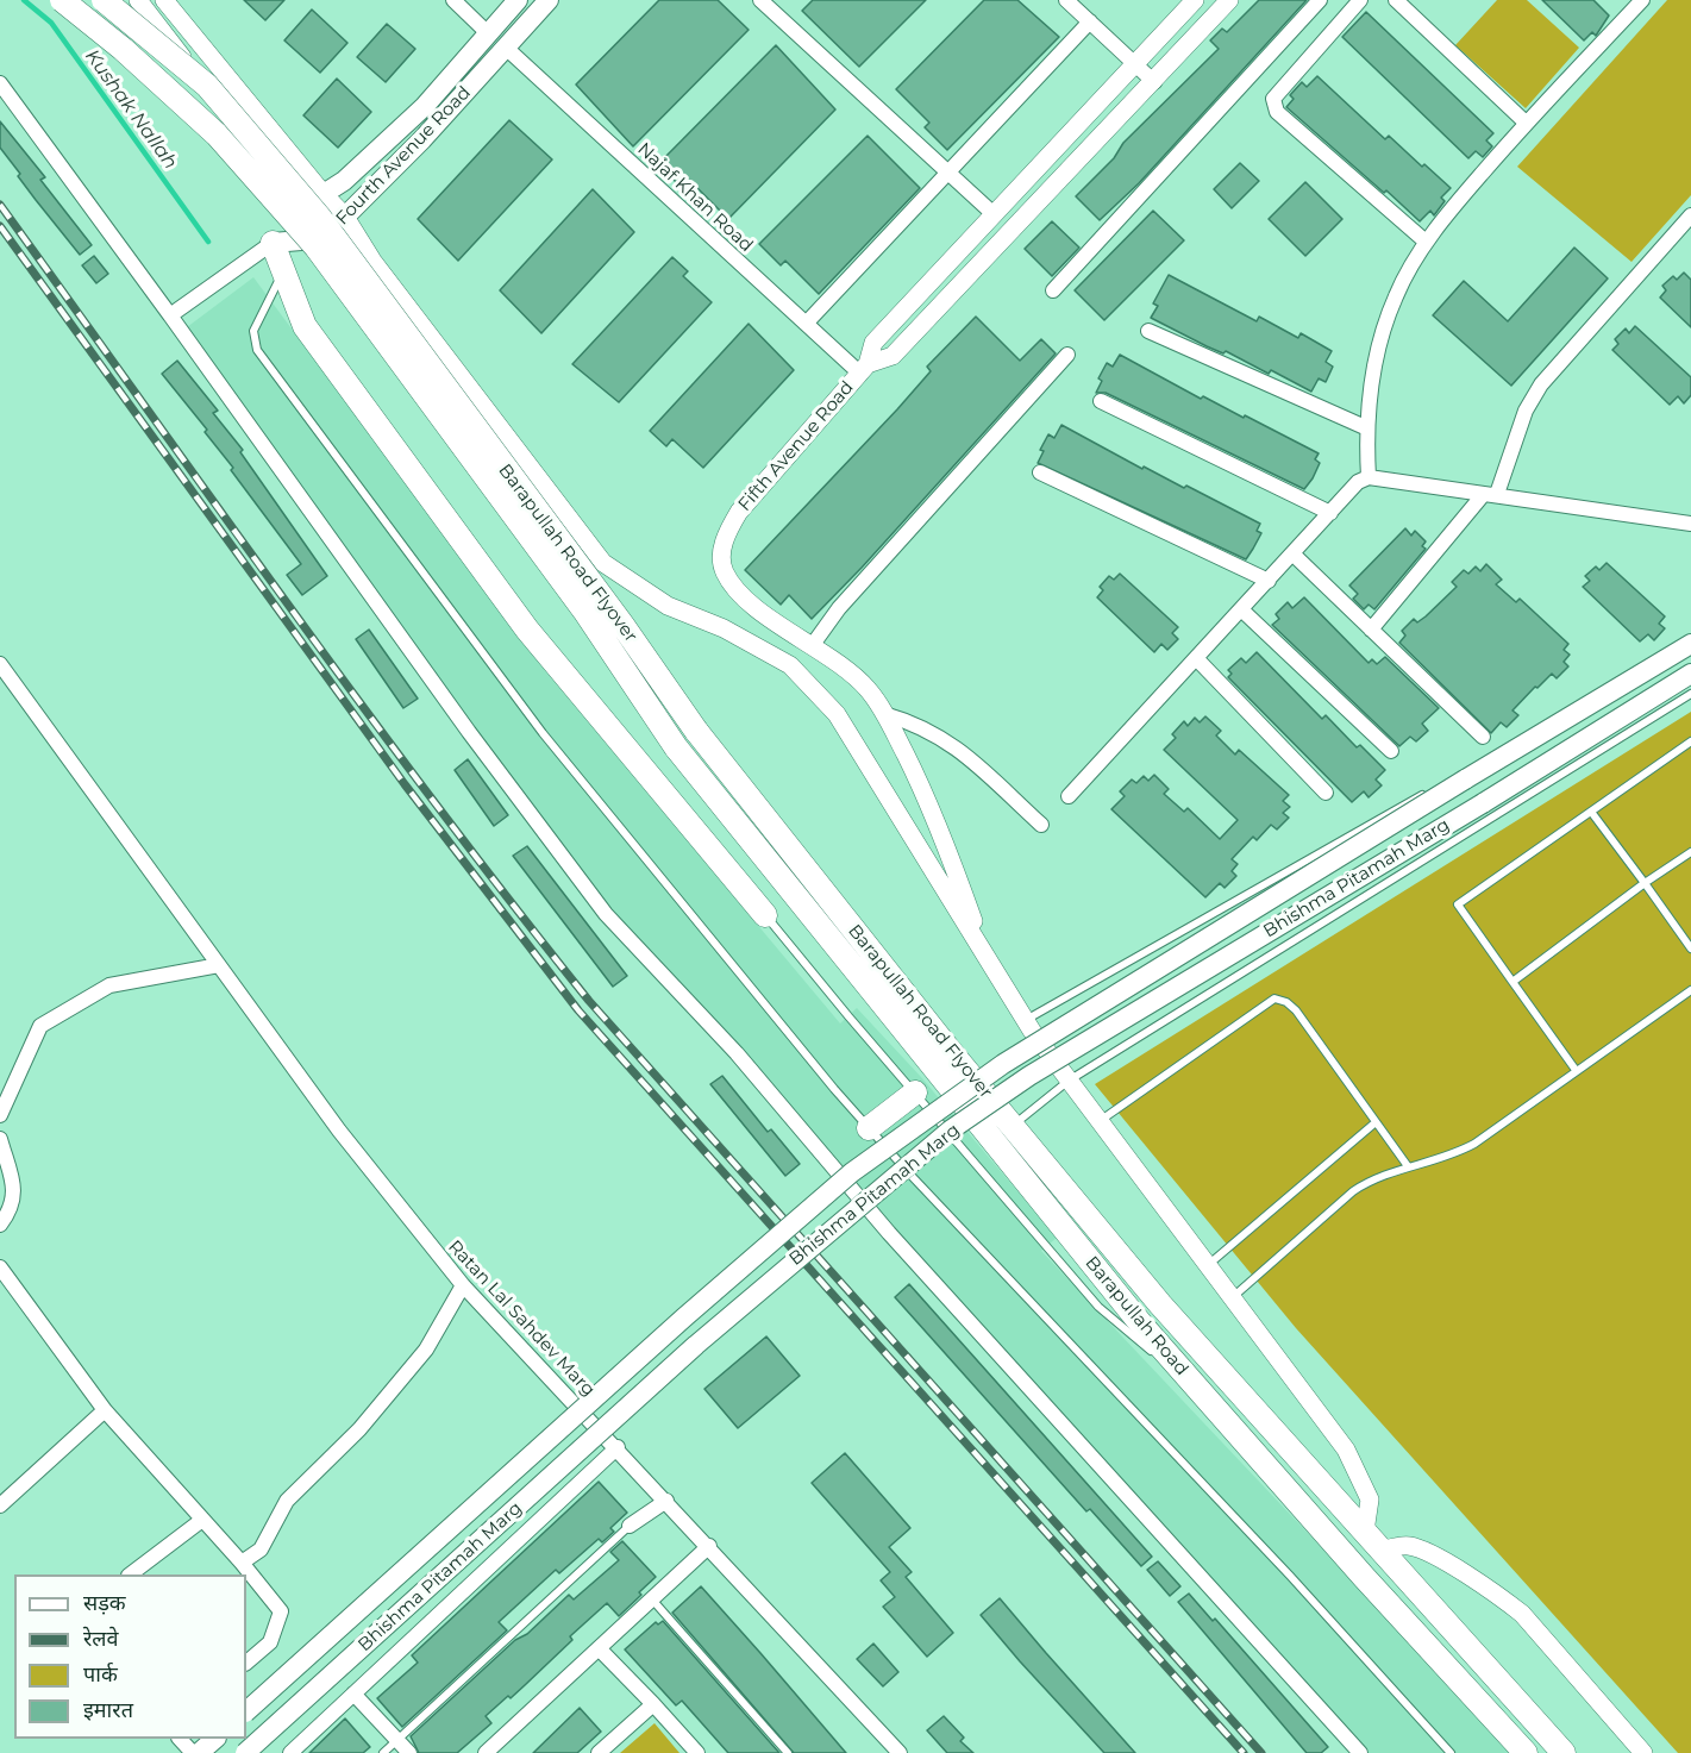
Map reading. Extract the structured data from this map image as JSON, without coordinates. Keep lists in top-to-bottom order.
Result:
{
  "streets": {
    "highway": ["Barapullah Road Flyover", "Barapullah Road"],
    "main road": ["Fourth Avenue Road", "Bhishma Pitamah Marg"],
    "street": ["Najaf Khan Road", "Fifth Avenue Road", "Ratan Lal Sahdev Marg"]
  },
  "crossings": [
    ["Fourth Avenue Road", "Najaf Khan Road"],
    ["Najaf Khan Road", "Fifth Avenue Road"],
    ["Barapullah Road Flyover", "Barapullah Road"]
  ],
  "water": ["Kushak Nallah"],
  "legend": [
    "सड़क",
    "रेलवे",
    "पार्क",
    "इमारत"
  ]
}
